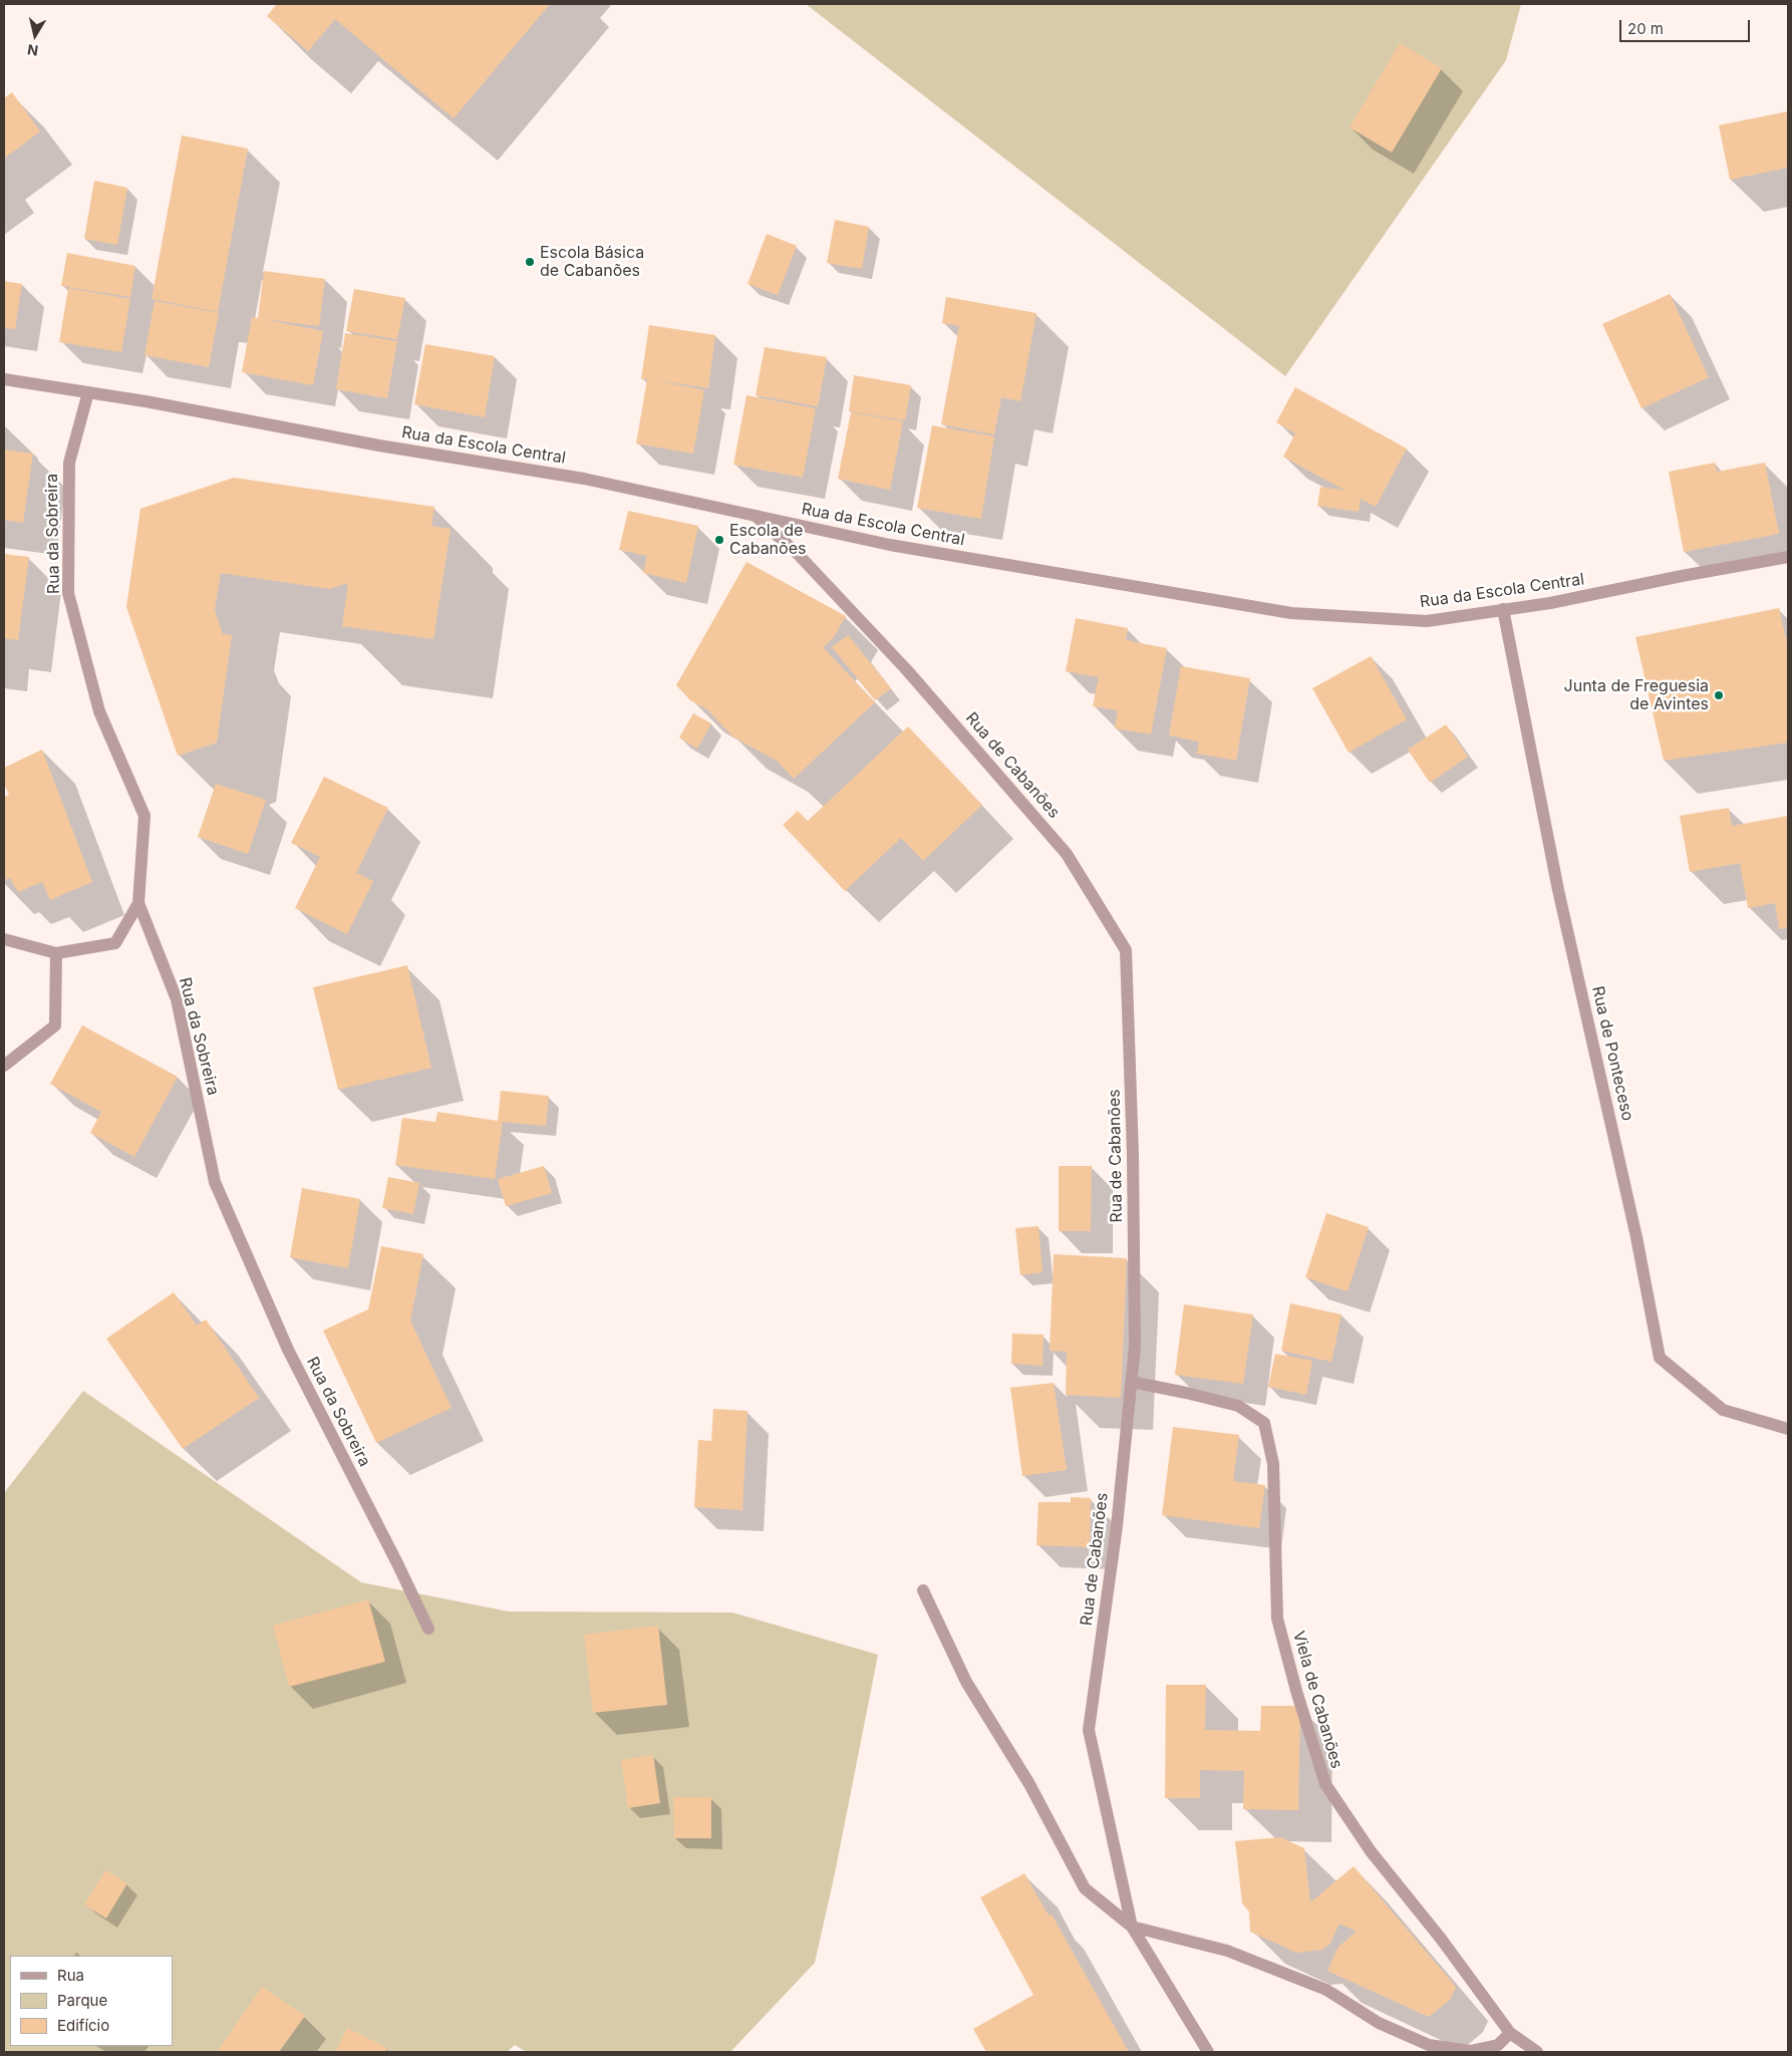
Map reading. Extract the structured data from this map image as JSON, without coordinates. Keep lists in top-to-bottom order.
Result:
{
  "streets": {
    "street": [
      "Rua da Escola Central",
      "Rua da Sobreira",
      "Rua de Cabanões",
      "Rua de Ponteceso",
      "Viela de Cabanões"
    ]
  },
  "crossings": [
    ["Rua da Escola Central", "Rua da Sobreira"],
    ["Rua da Escola Central", "Rua de Cabanões"],
    ["Rua da Escola Central", "Rua de Ponteceso"],
    ["Rua de Cabanões", "Viela de Cabanões"]
  ],
  "places": ["Escola Básica de Cabanões", "Escola de Cabanões", "Junta de Freguesia de Avintes"],
  "legend": ["Rua", "Parque", "Edifício"],
  "scale_bar": "20 m",
  "north": "bottom"
}
